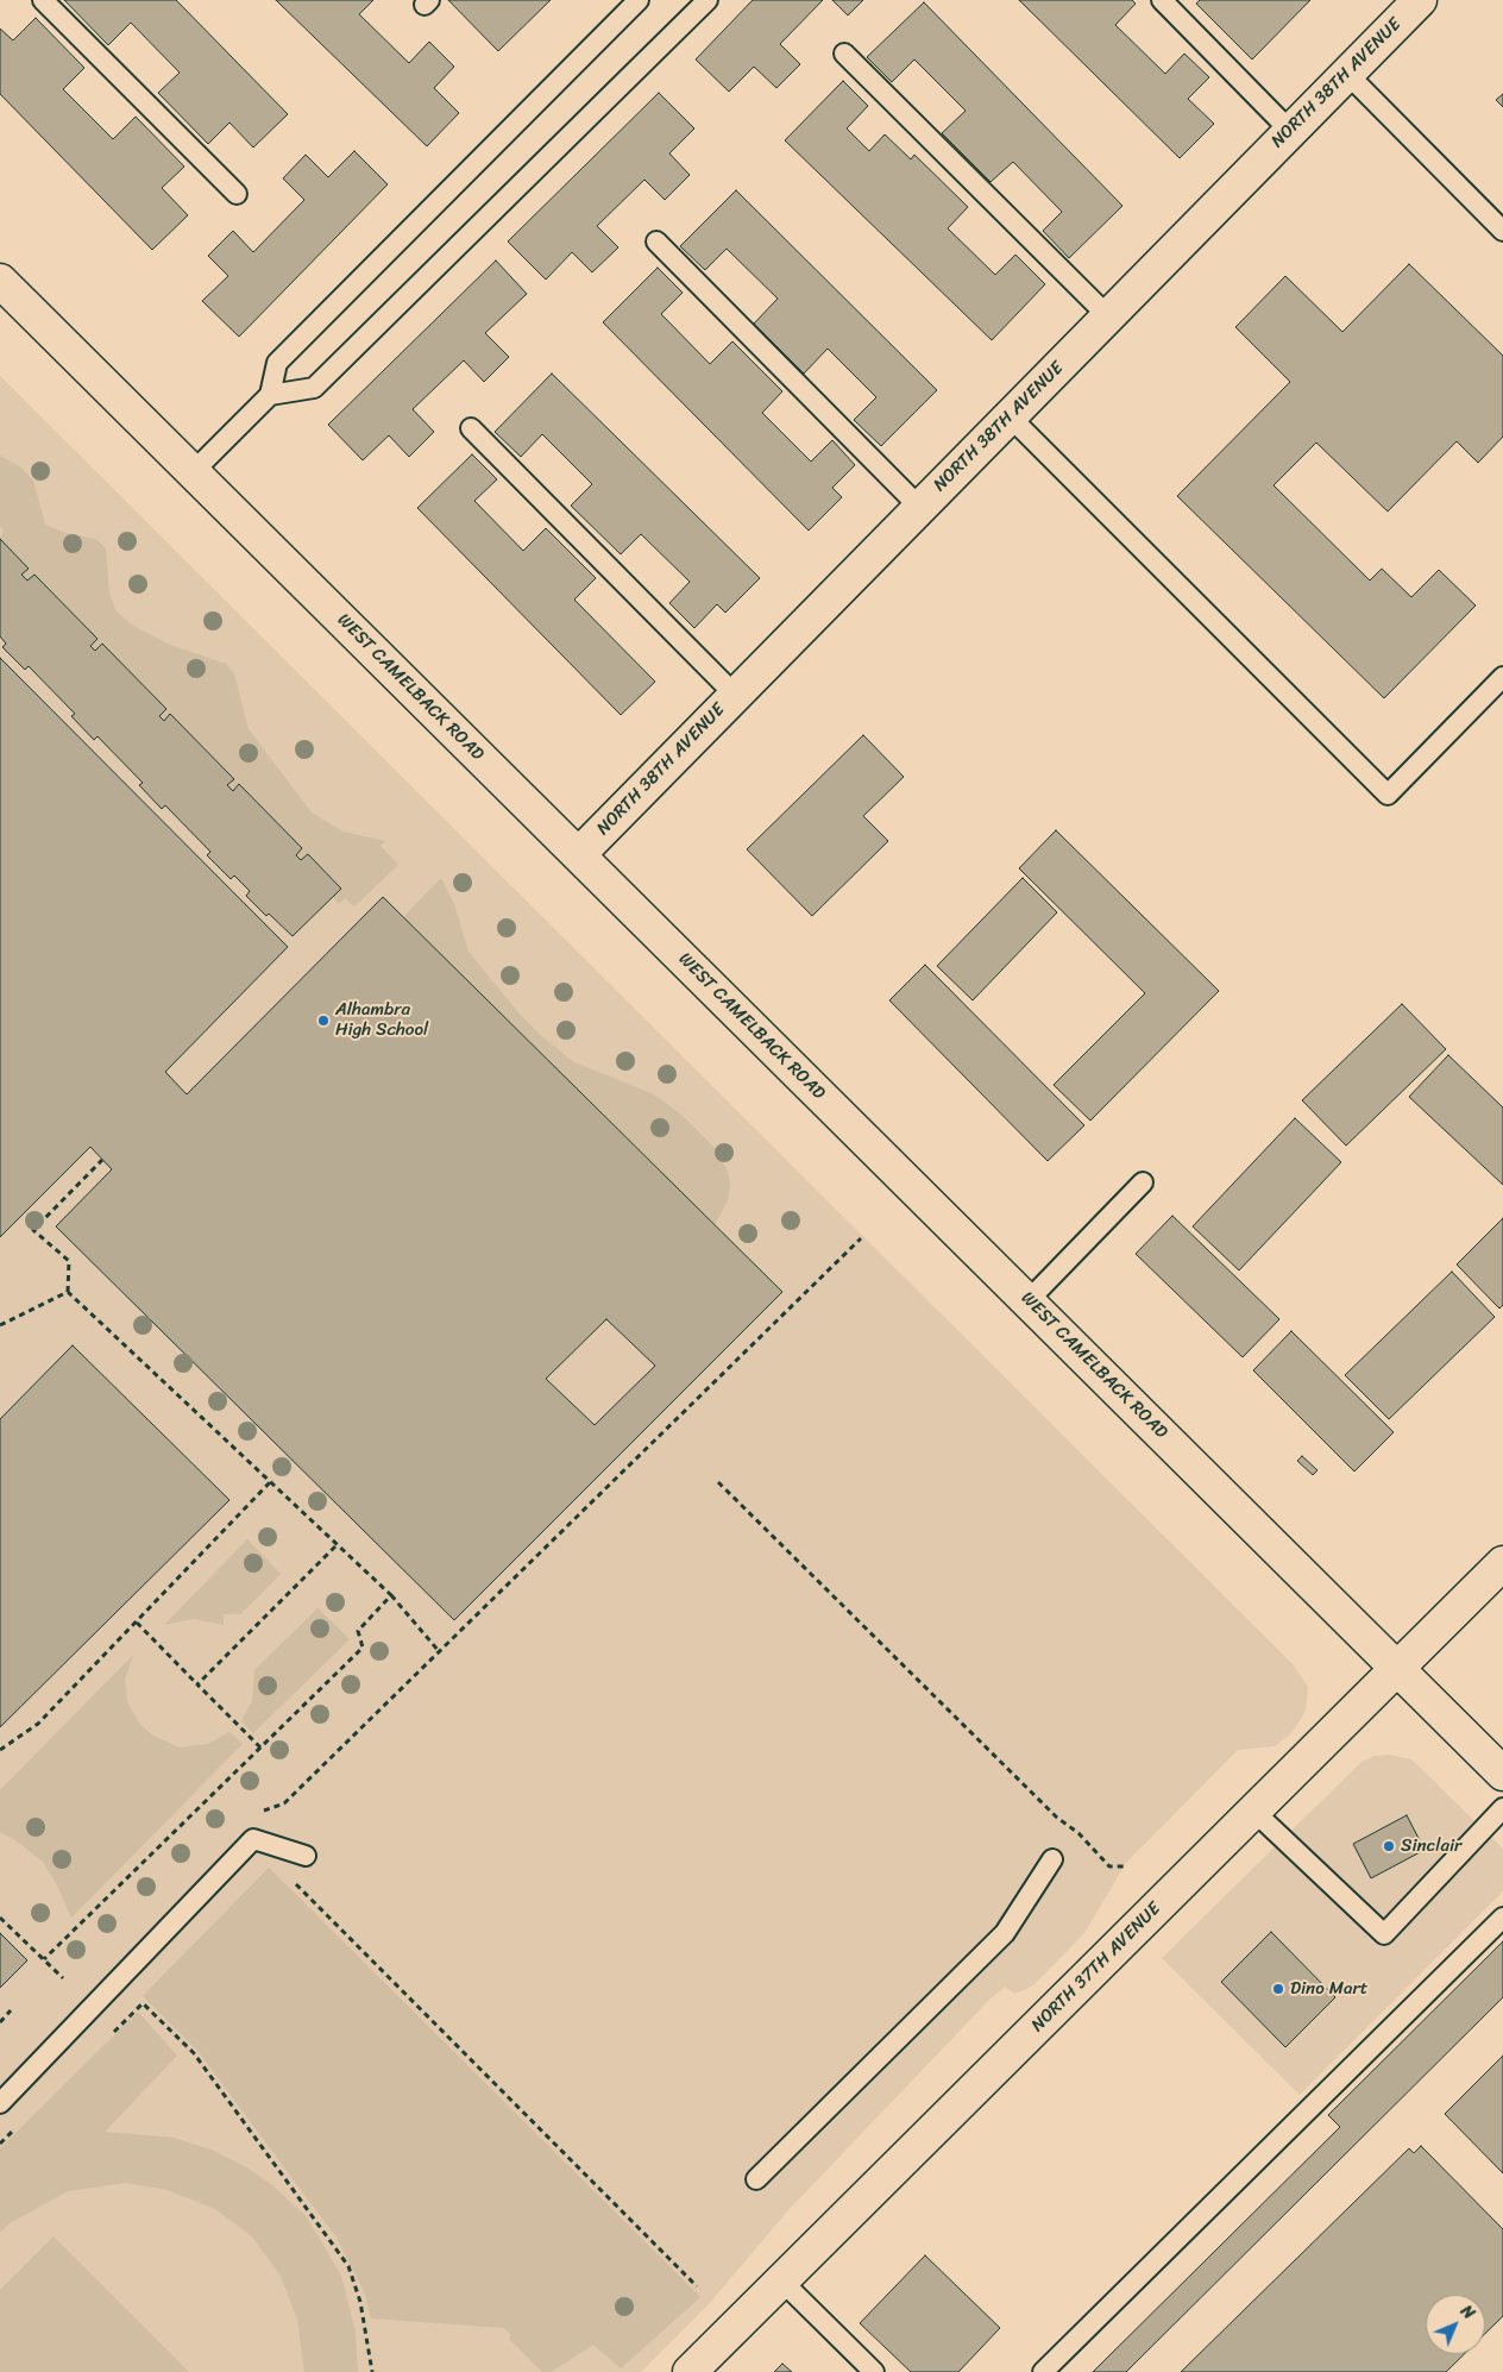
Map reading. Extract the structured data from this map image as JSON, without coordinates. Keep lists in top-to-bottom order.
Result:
{
  "streets": {
    "street": ["NORTH 38TH AVENUE", "WEST CAMELBACK ROAD", "NORTH 37TH AVENUE"]
  },
  "crossings": [
    ["NORTH 38TH AVENUE", "WEST CAMELBACK ROAD"],
    ["WEST CAMELBACK ROAD", "NORTH 37TH AVENUE"]
  ],
  "places": ["Alhambra High School", "Sinclair", "Dino Mart"],
  "north": "top right"
}
